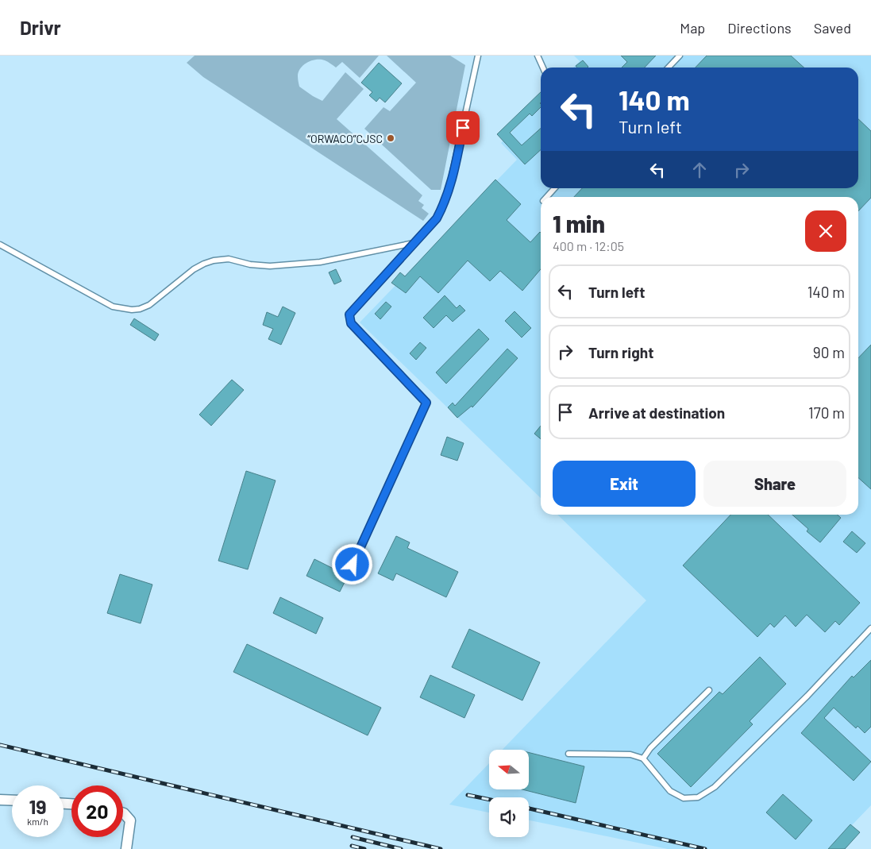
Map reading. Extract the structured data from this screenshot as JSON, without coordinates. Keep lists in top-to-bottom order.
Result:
{
  "places": ["“ORWACO”CJSC"],
  "north": "left",
  "page": {
    "header": "Drivr",
    "nav": ["Map", "Directions", "Saved"],
    "turn": ["140 m", "Turn left"],
    "heading": ["1 min", "400 m · 12:05"],
    "list": [
      {
        "name": "Turn left",
        "value": "140 m"
      },
      {
        "name": "Turn right",
        "value": "90 m"
      },
      {
        "name": "Arrive at destination",
        "value": "170 m"
      }
    ],
    "buttons": ["Exit", "Share"],
    "speed": "19 km/h",
    "limit": "20"
  }
}
